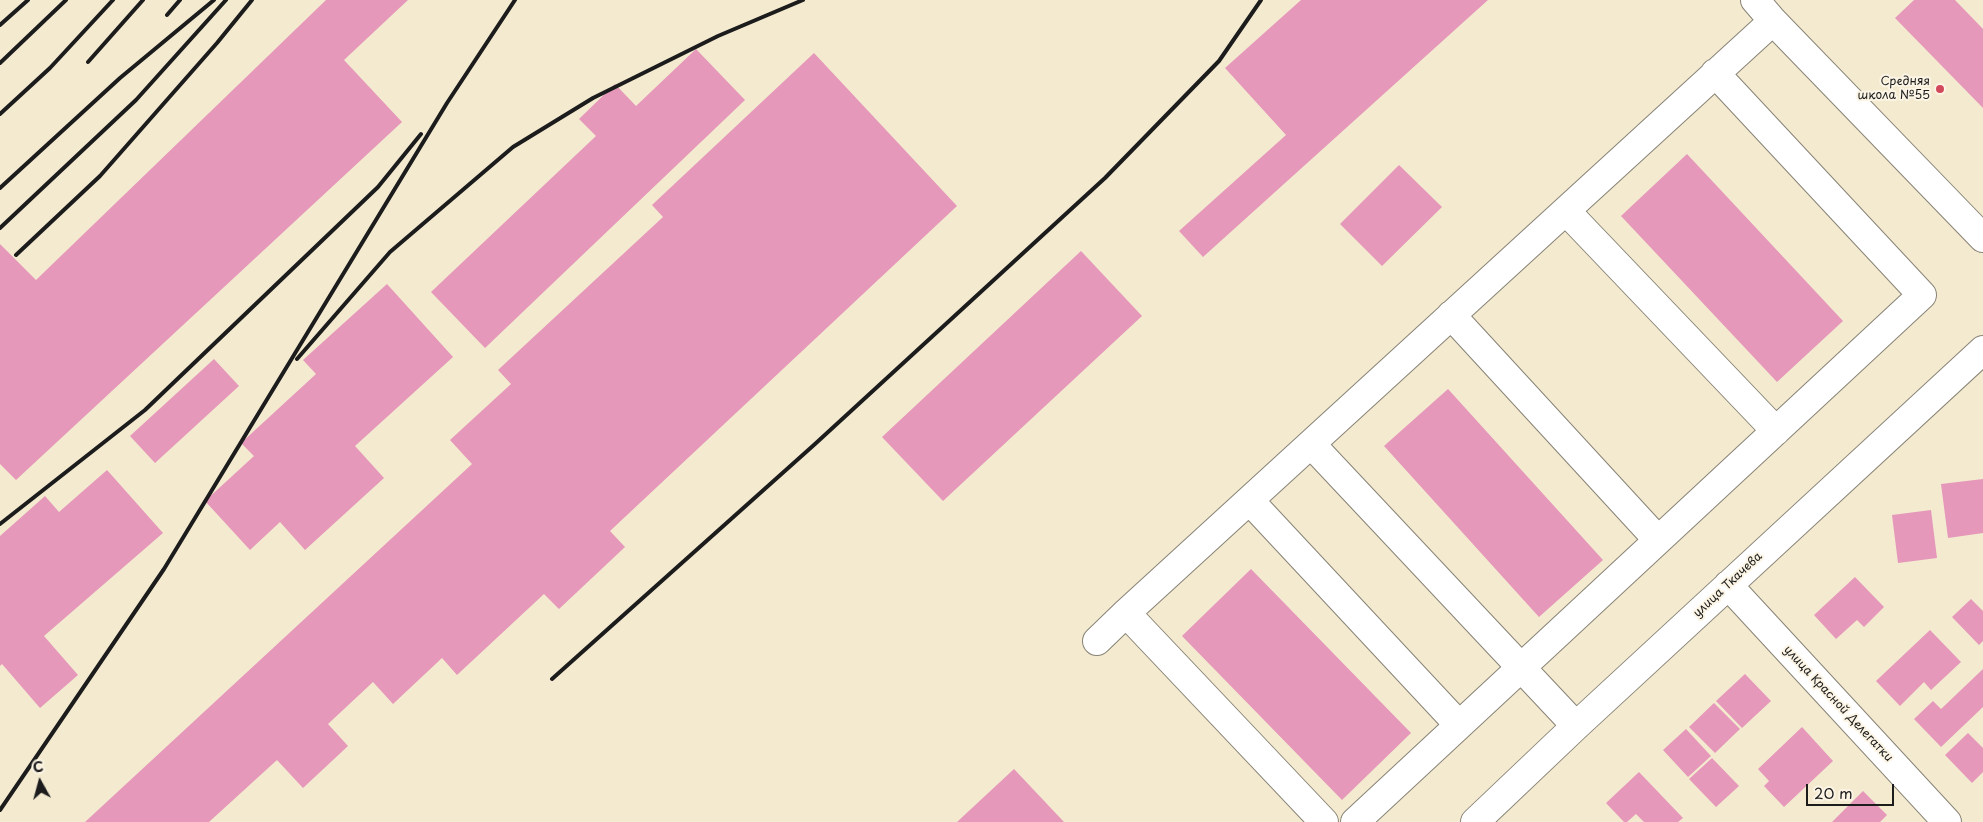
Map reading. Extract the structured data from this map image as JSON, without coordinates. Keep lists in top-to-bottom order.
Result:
{
  "streets": {
    "street": ["улица Ткачева", "улица Красной Делегатки"]
  },
  "crossings": [
    ["улица Ткачева", "улица Красной Делегатки"]
  ],
  "places": ["Средняя школа №55"],
  "scale_bar": "20 m",
  "north": "top"
}
